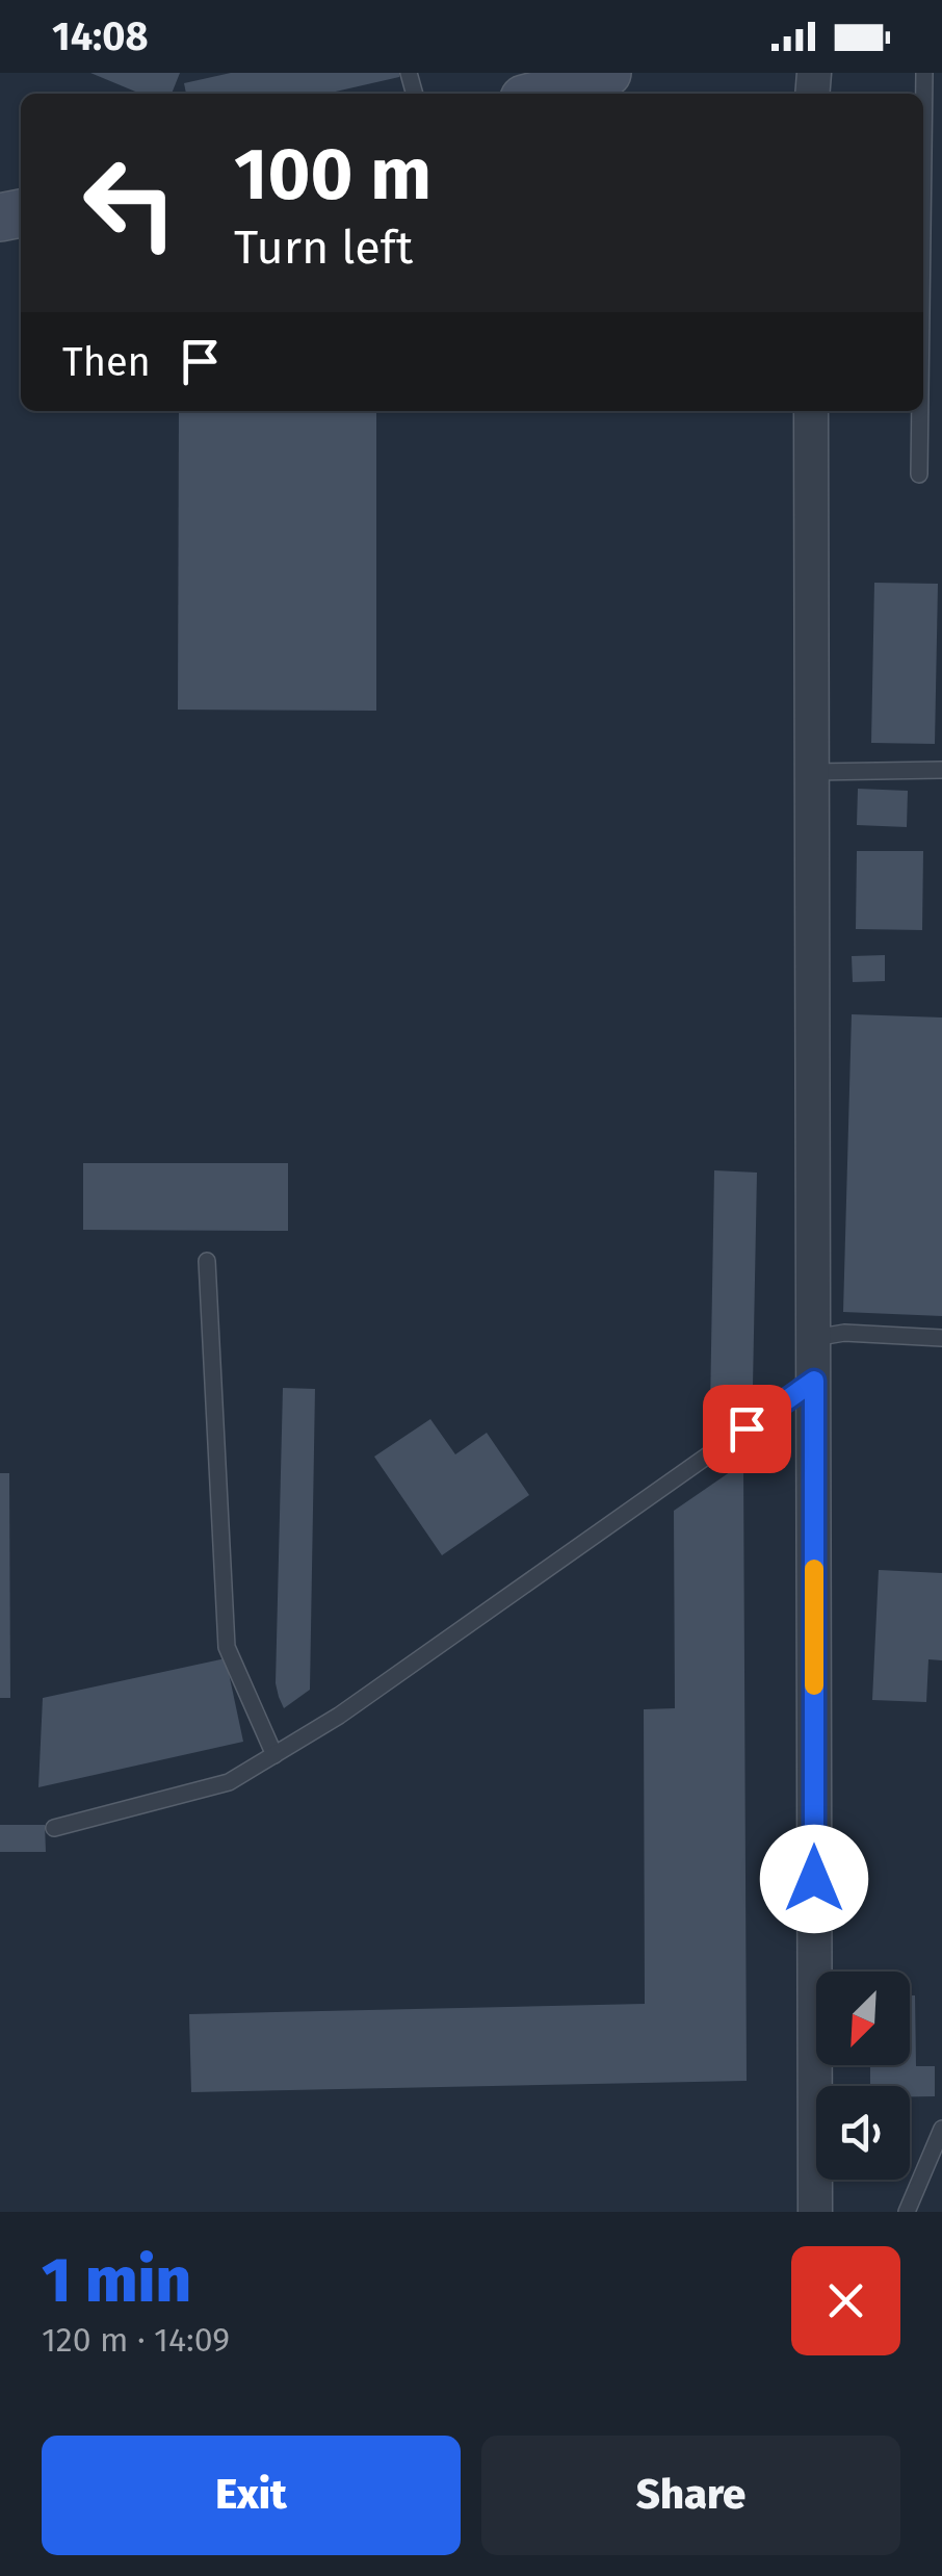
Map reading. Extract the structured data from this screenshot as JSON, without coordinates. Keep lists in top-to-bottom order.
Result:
{
  "north": "bottom left",
  "page": {
    "status": "14:08",
    "turn": ["100 m", "Turn left"],
    "then": "Then",
    "heading": ["1 min", "120 m · 14:09"],
    "buttons": ["Exit", "Share"]
  }
}
